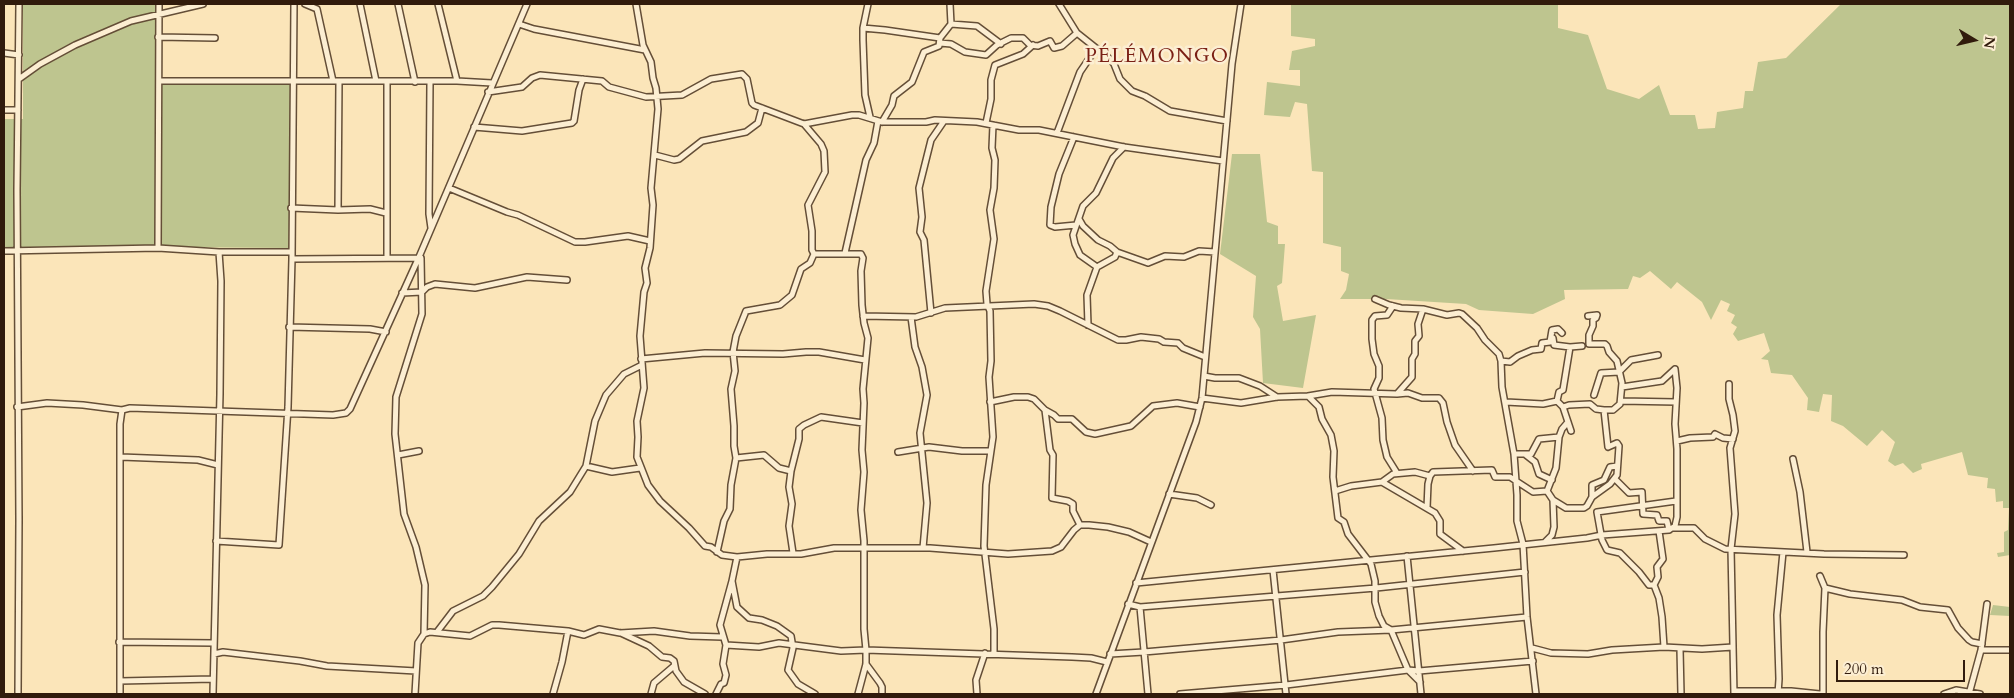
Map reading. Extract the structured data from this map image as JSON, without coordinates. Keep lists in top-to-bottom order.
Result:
{
  "districts": ["PÉLÉMONGO"],
  "scale_bar": "200 m",
  "north": "right"
}
